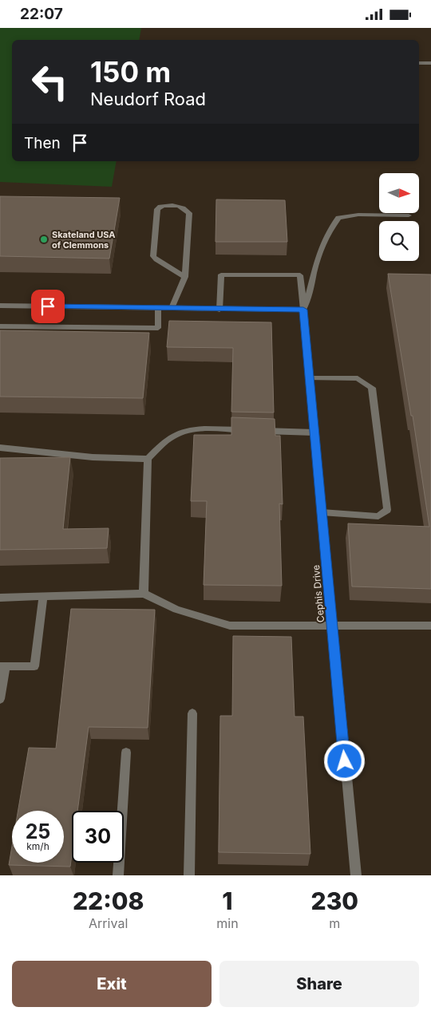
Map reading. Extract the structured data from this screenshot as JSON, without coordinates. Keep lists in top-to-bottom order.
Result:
{
  "streets": {
    "street": ["Cephis Drive"]
  },
  "places": ["Skateland USA of Clemmons"],
  "north": "right",
  "page": {
    "status": "22:07",
    "turn": ["150 m", "Neudorf Road"],
    "then": "Then",
    "speed": "25 km/h",
    "limit": "30",
    "eta": [
      "22:08",
      "Arrival",
      "1",
      "min",
      "230",
      "m"
    ],
    "buttons": ["Exit", "Share"]
  }
}
